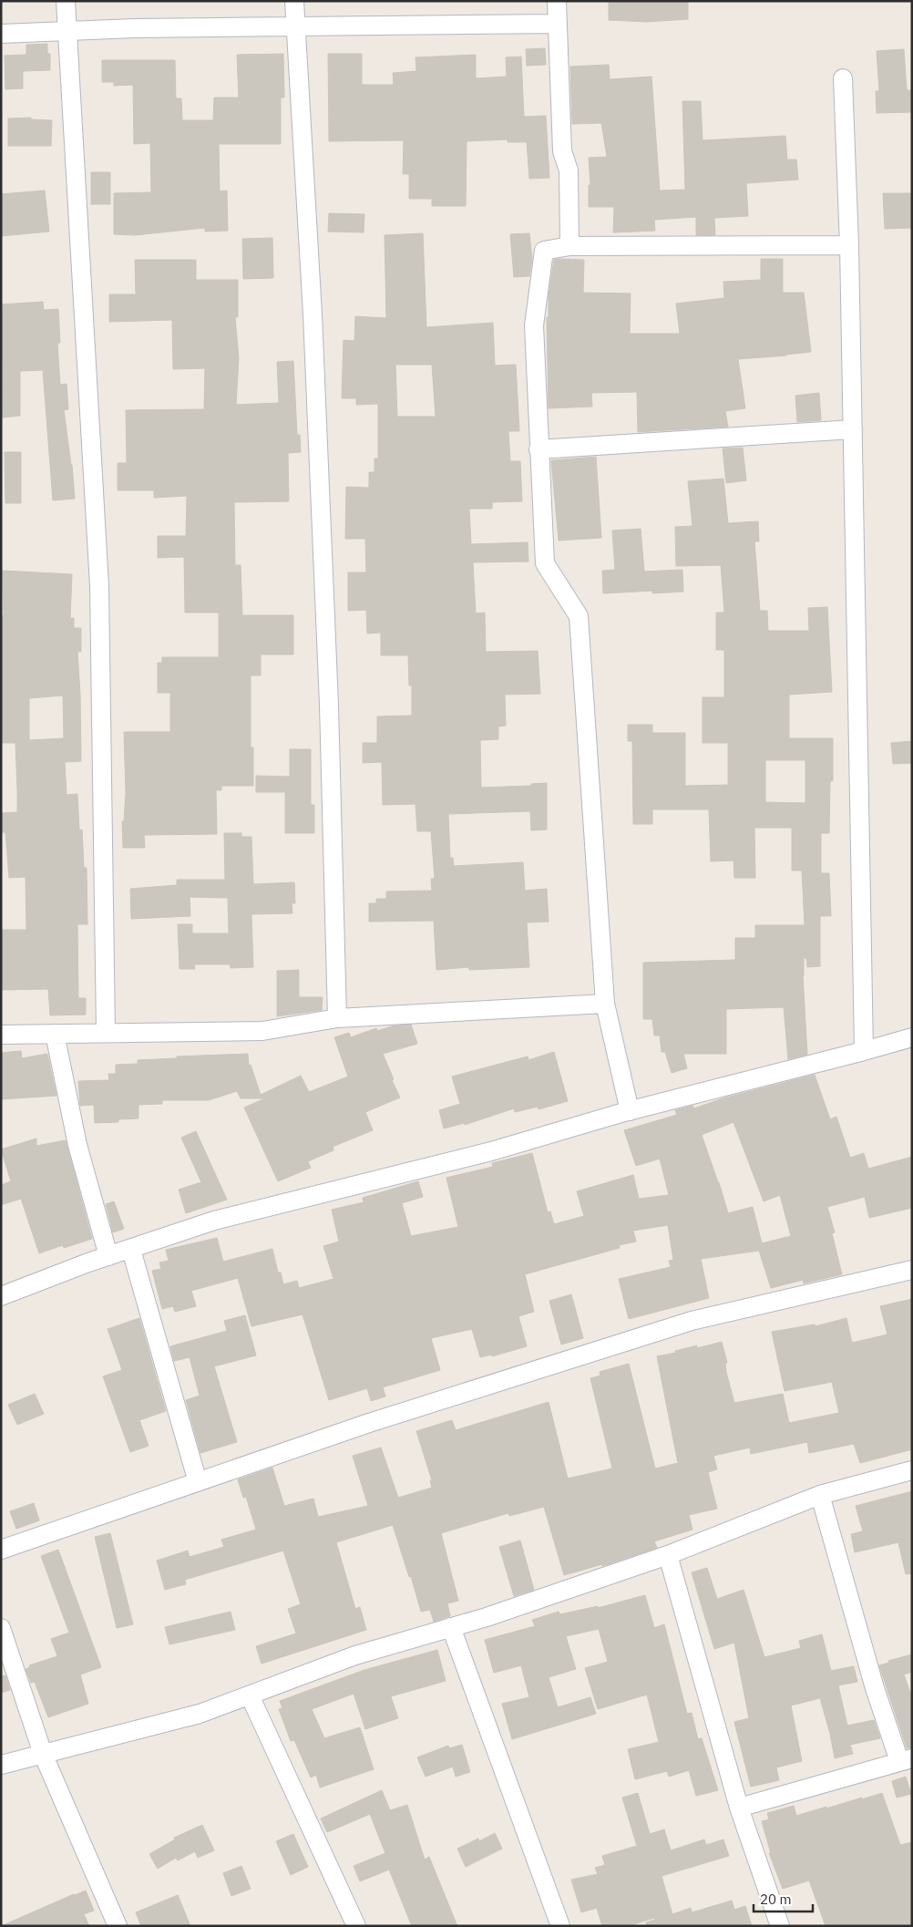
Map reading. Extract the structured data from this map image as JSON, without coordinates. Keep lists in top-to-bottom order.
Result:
{
  "scale_bar": "20 m"
}
